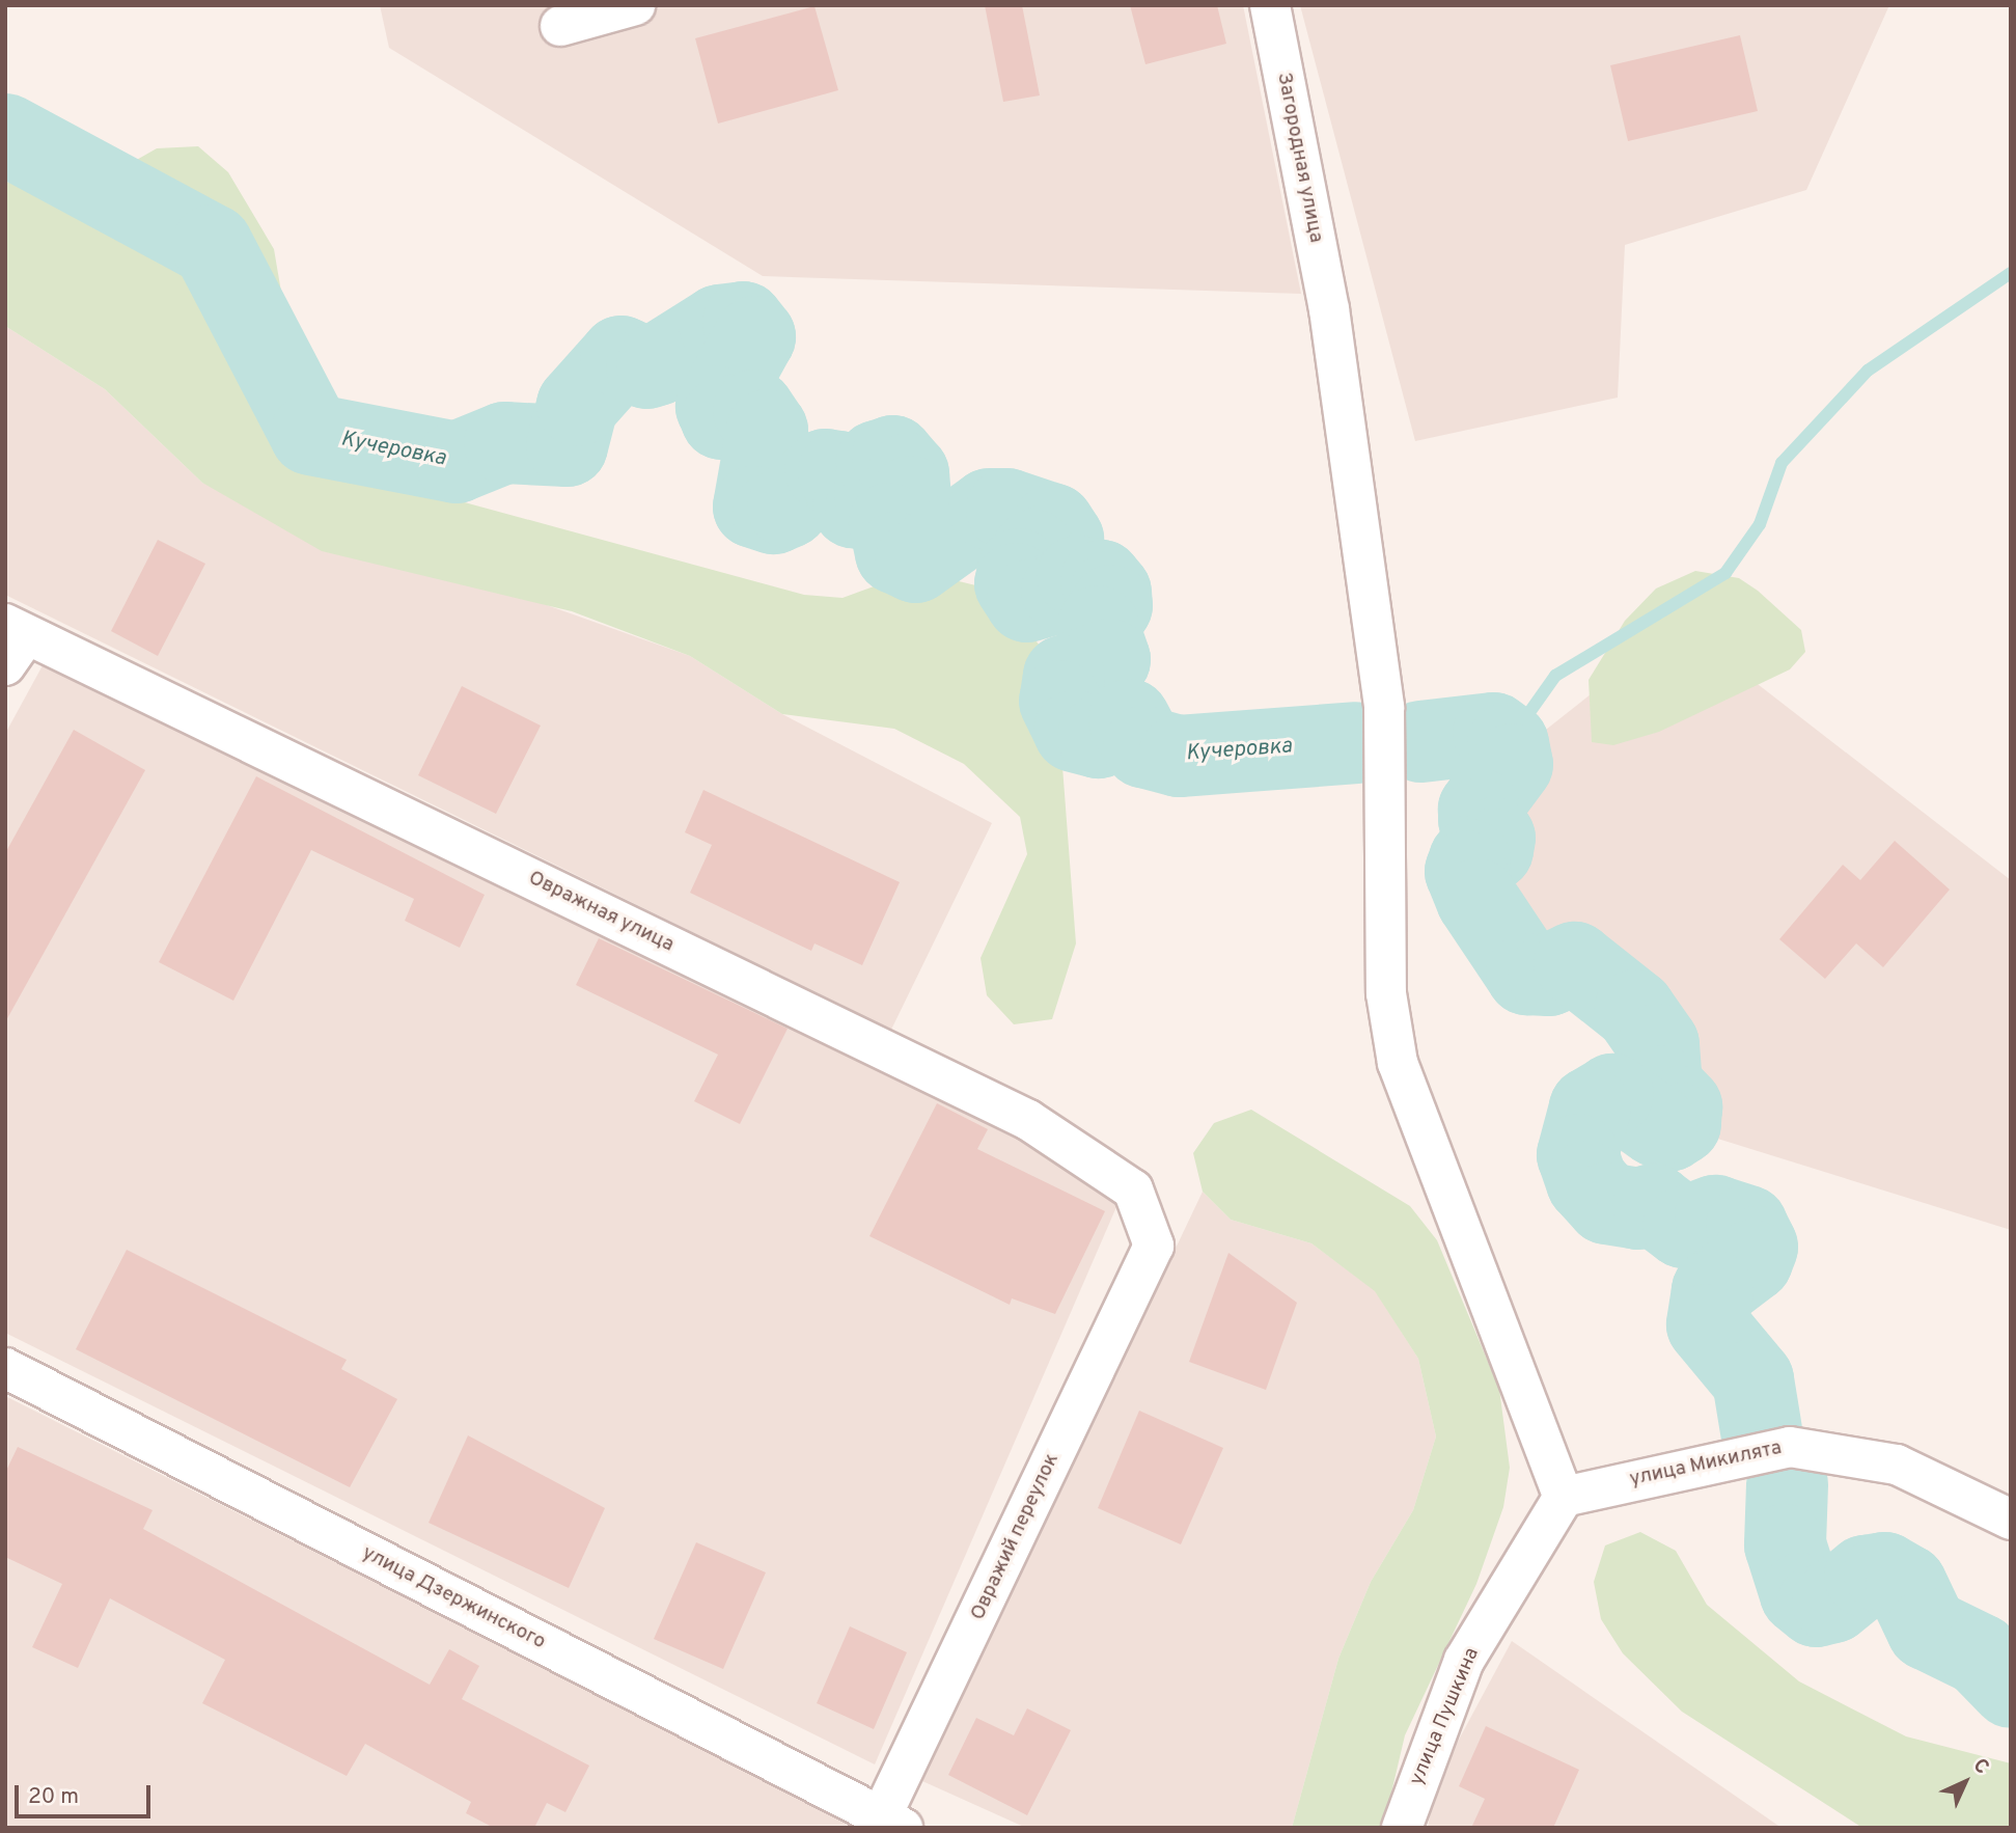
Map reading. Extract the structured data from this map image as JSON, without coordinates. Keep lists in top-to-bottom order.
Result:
{
  "streets": {
    "street": [
      "Загородная улица",
      "Овражная улица",
      "улица Микилята",
      "Овражий переулок",
      "улица Дзержинского",
      "улица Пушкина"
    ]
  },
  "crossings": [
    ["Загородная улица", "улица Микилята"],
    ["Загородная улица", "улица Пушкина"],
    ["Овражная улица", "Овражий переулок"],
    ["улица Микилята", "улица Пушкина"],
    ["Овражий переулок", "улица Дзержинского"]
  ],
  "water": ["Кучеровка"],
  "scale_bar": "20 m",
  "north": "top right"
}
